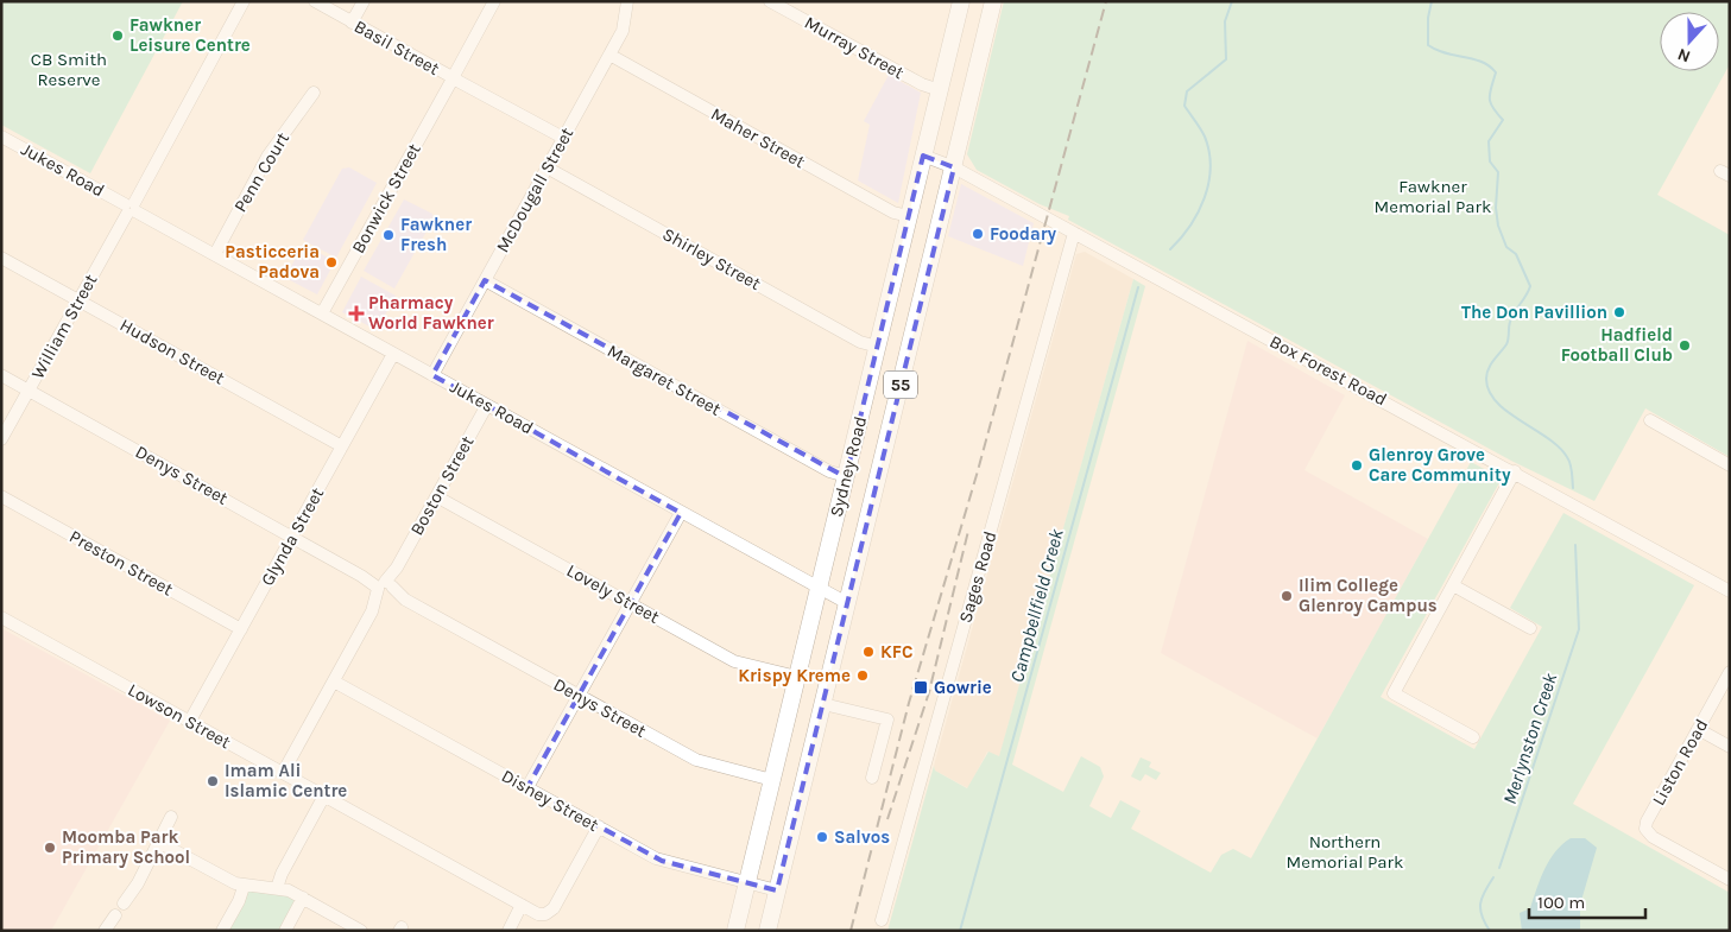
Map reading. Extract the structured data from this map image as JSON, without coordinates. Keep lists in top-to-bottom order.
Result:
{
  "streets": {
    "highway": ["55", "Sydney Road"],
    "street": [
      "Basil Street",
      "Murray Street",
      "Maher Street",
      "Jukes Road",
      "Penn Court",
      "McDougall Street",
      "Bonwick Street",
      "Shirley Street",
      "William Street",
      "Hudson Street",
      "Box Forest Road",
      "Margaret Street",
      "Denys Street",
      "Boston Street",
      "Glynda Street",
      "Preston Street",
      "Sages Road",
      "Lovely Street",
      "Lowson Street",
      "Liston Road",
      "Disney Street"
    ]
  },
  "crossings": [
    ["Basil Street", "McDougall Street"],
    ["Basil Street", "Bonwick Street"],
    ["Murray Street", "Sydney Road"],
    ["Maher Street", "McDougall Street"],
    ["Maher Street", "Sydney Road"],
    ["Jukes Road", "Penn Court"],
    ["Jukes Road", "McDougall Street"],
    ["Jukes Road", "Bonwick Street"],
    ["Jukes Road", "William Street"],
    ["Jukes Road", "Sydney Road"],
    ["Jukes Road", "Boston Street"],
    ["Jukes Road", "Glynda Street"],
    ["McDougall Street", "Shirley Street"],
    ["McDougall Street", "Margaret Street"],
    ["Shirley Street", "Sydney Road"],
    ["William Street", "Hudson Street"],
    ["William Street", "Denys Street"],
    ["Hudson Street", "Glynda Street"],
    ["Box Forest Road", "Sydney Road"],
    ["Box Forest Road", "Sages Road"],
    ["Margaret Street", "Sydney Road"],
    ["Sydney Road", "Denys Street"],
    ["Sydney Road", "Lovely Street"],
    ["Sydney Road", "Disney Street"],
    ["Denys Street", "Boston Street"],
    ["Denys Street", "Glynda Street"],
    ["Boston Street", "Lovely Street"],
    ["Boston Street", "Lowson Street"],
    ["Boston Street", "Disney Street"],
    ["Glynda Street", "Preston Street"],
    ["Glynda Street", "Lowson Street"],
    ["Lowson Street", "Disney Street"]
  ],
  "water": ["Campbellfield Creek", "Merlynston Creek"],
  "parks": ["CB Smith Reserve", "Fawkner Memorial Park", "Northern Memorial Park"],
  "places": {
    "other": [
      "Fawkner Leisure Centre",
      "Foodary",
      "Fawkner Fresh",
      "Pasticceria Padova",
      "The Don Pavillion",
      "Hadfield Football Club",
      "Glenroy Grove Care Community",
      "Ilim College Glenroy Campus",
      "KFC",
      "Krispy Kreme",
      "Imam Ali Islamic Centre",
      "Salvos",
      "Moomba Park Primary School"
    ],
    "health": ["Pharmacy World Fawkner"],
    "transit": ["Gowrie"]
  },
  "scale_bar": "100 m",
  "north": "bottom"
}
